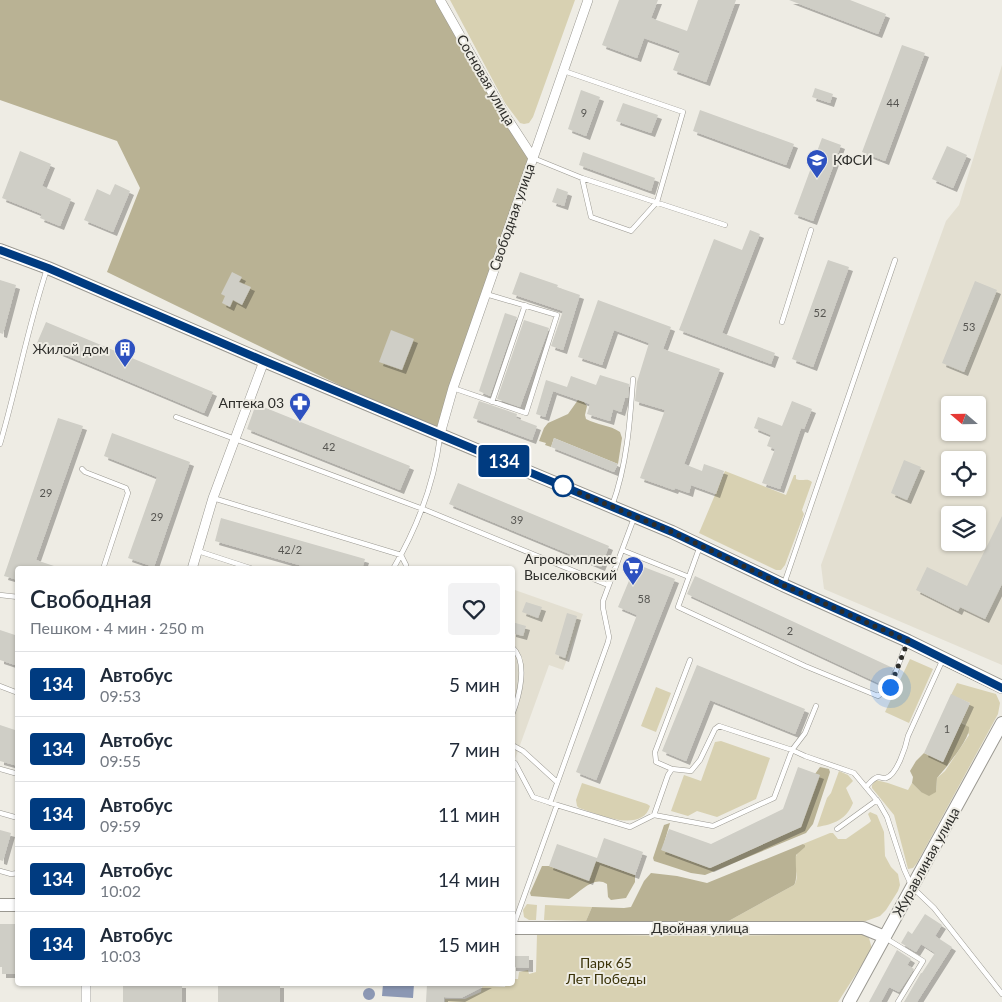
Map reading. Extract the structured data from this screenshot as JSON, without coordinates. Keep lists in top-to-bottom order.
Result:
{
  "streets": {
    "street": [
      "Сосновая улица",
      "Свободная улица",
      "Журавлиная улица",
      "Двойная улица"
    ]
  },
  "crossings": [
    ["Сосновая улица", "Свободная улица"],
    ["Журавлиная улица", "Двойная улица"]
  ],
  "parks": ["Парк 65 Лет Победы"],
  "places": {
    "school or university": ["КФСИ"],
    "building": ["Жилой дом"],
    "pharmacy": ["Аптека 03"],
    "supermarket": ["Агрокомплекс Выселковский"]
  },
  "lines": ["bus line 134"],
  "house_numbers": [
    "44",
    "9",
    "52",
    "53",
    "42",
    "29",
    "29",
    "39",
    "42/2",
    "58",
    "2",
    "1"
  ],
  "north": "left",
  "page": {
    "on_map": "134",
    "heading": ["Свободная", "Пешком · 4 мин · 250 m"],
    "list": [
      {
        "mark": "134",
        "name": "Автобус",
        "note": "09:53",
        "value": "5 мин"
      },
      {
        "mark": "134",
        "name": "Автобус",
        "note": "09:55",
        "value": "7 мин"
      },
      {
        "mark": "134",
        "name": "Автобус",
        "note": "09:59",
        "value": "11 мин"
      },
      {
        "mark": "134",
        "name": "Автобус",
        "note": "10:02",
        "value": "14 мин"
      },
      {
        "mark": "134",
        "name": "Автобус",
        "note": "10:03",
        "value": "15 мин"
      }
    ]
  }
}
